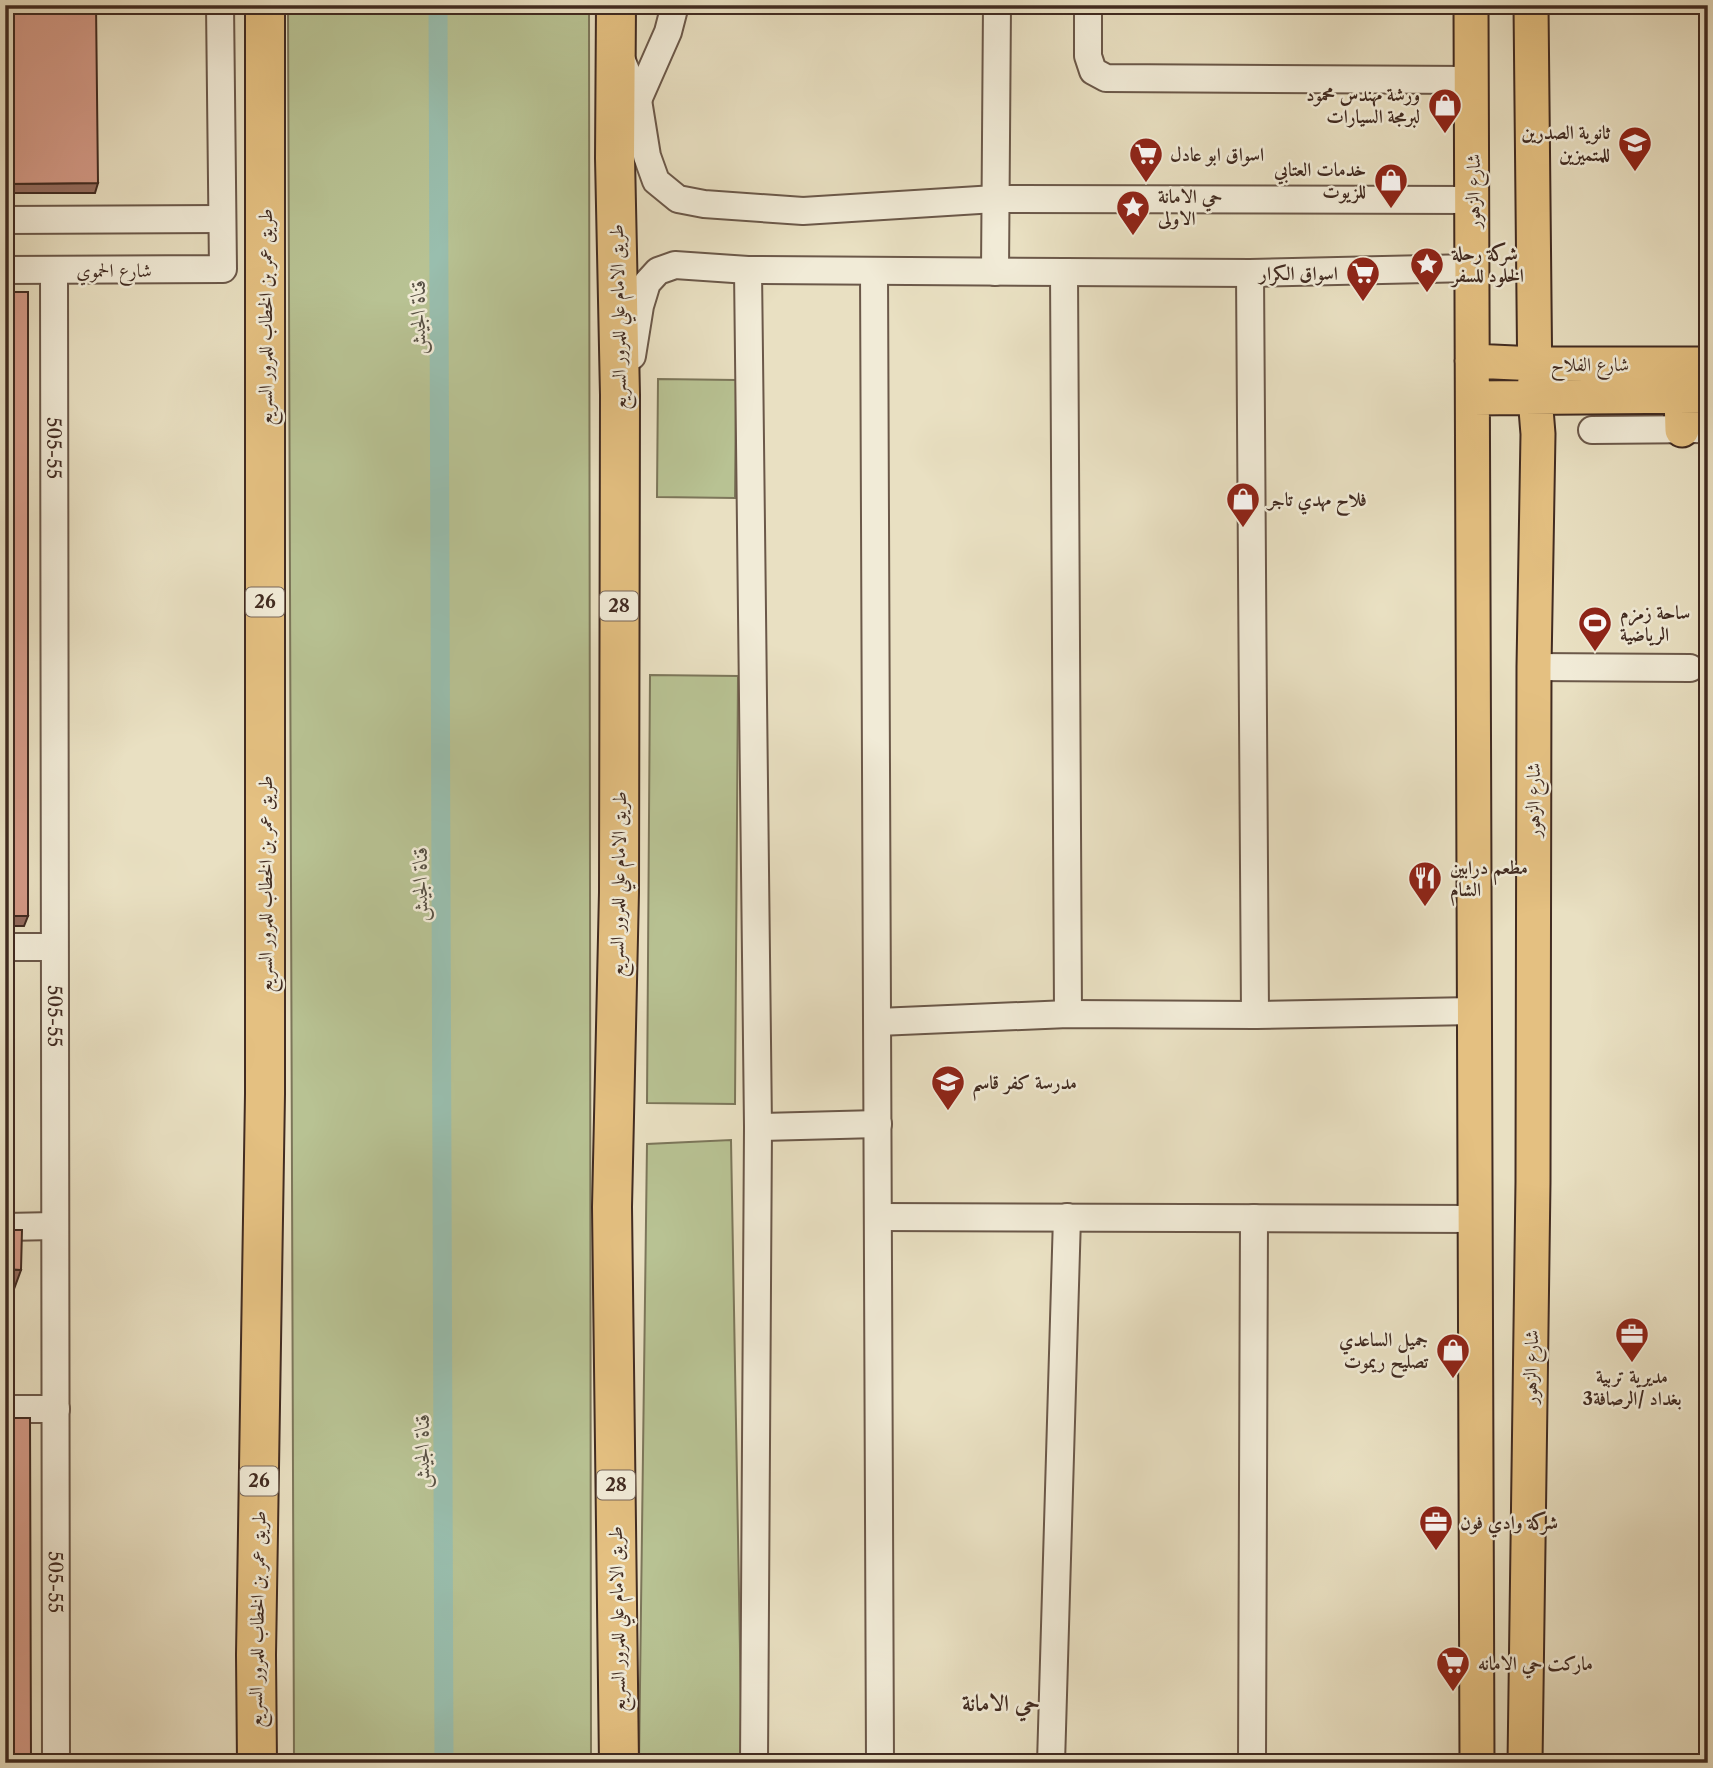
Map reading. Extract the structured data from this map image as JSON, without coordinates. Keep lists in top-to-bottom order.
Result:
{
  "streets": {
    "highway": [
      "طريق عمر بن الخطاب للمرور السريع",
      "طريق الامام علي للمرور السريع",
      "26",
      "28"
    ],
    "main road": ["شارع الزهور", "شارع الفلاح"],
    "street": ["شارع الحموي", "505-55"]
  },
  "crossings": [
    ["شارع الزهور", "شارع الفلاح"],
    ["شارع الحموي", "505-55"]
  ],
  "districts": ["حي الامانة"],
  "water": ["قناة الجيش"],
  "places": {
    "shop": [
      "ورشة مهندس محمود لبرمجة السيارات",
      "خدمات العتابي للزيوت",
      "فلاح مهدي تاجر",
      "جميل الساعدي تصليح ريموت"
    ],
    "school or university": ["ثانوية الصدرين للمتميزين", "مدرسة كفر قاسم"],
    "supermarket": ["اسواق ابو عادل", "اسواق الكرار", "ماركت حي الامانه"],
    "place": ["حي الامانة الاولى", "شركة رحلة الخلود للسفر"],
    "sports": ["ساحة زمزم الرياضية"],
    "restaurant": ["مطعم درابين الشام"],
    "office": ["مديرية تربية بغداد /الرصافة3", "شركة وادي فون"]
  }
}
